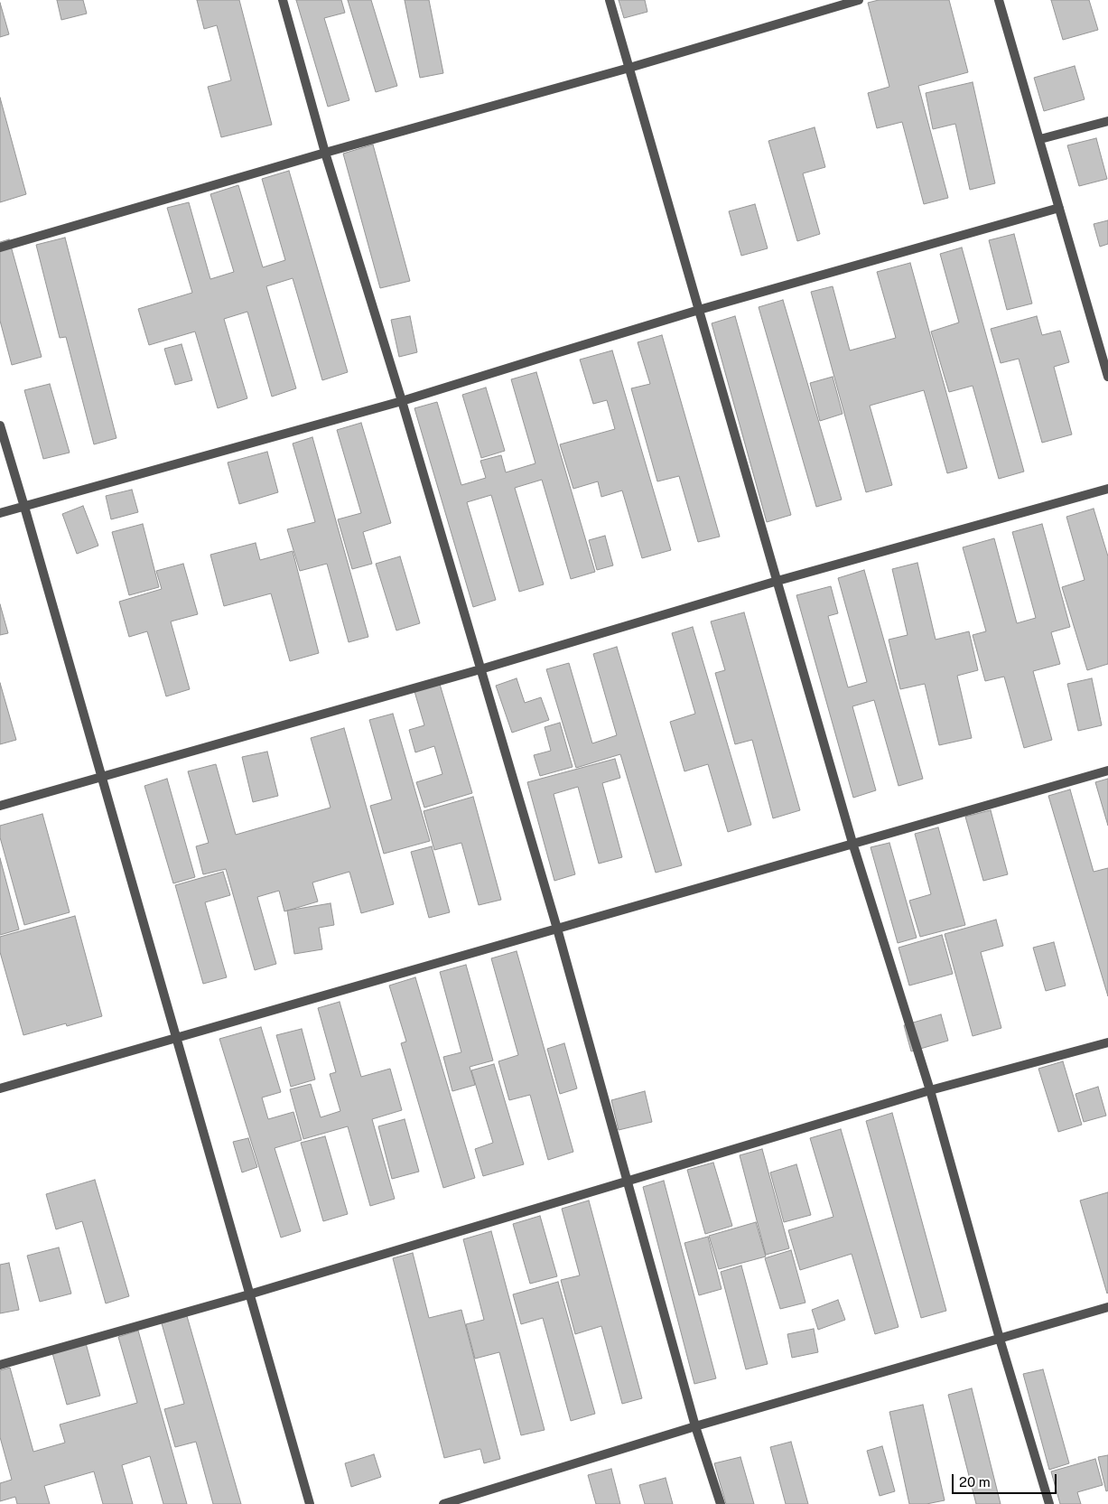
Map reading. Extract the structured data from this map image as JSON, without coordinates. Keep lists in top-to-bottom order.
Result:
{
  "scale_bar": "20 m"
}
